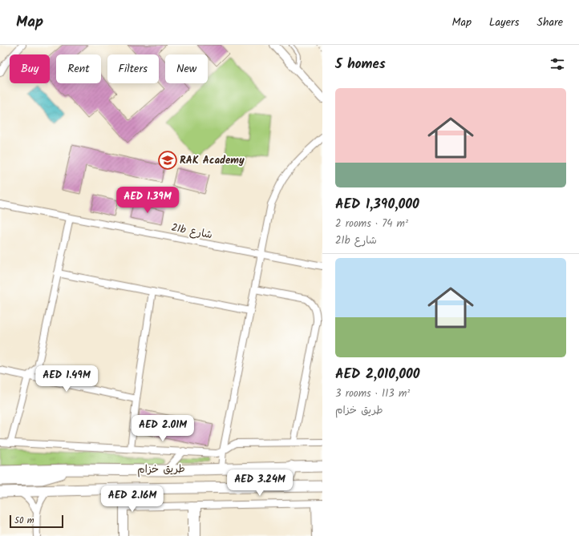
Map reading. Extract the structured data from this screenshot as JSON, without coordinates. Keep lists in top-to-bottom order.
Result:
{
  "streets": {
    "main road": ["طريق خزام"],
    "street": ["21b شارع"]
  },
  "places": {
    "school or university": ["RAK Academy"]
  },
  "scale_bar": "50 m",
  "page": {
    "header": "Map",
    "nav": ["Map", "Layers", "Share"],
    "heading": "5 homes",
    "chip": [
      "Buy",
      "Rent",
      "Filters",
      "New"
    ],
    "list": [
      {
        "name": "AED 1,390,000",
        "note": "2 rooms · 74 m² · 21b شارع"
      },
      {
        "name": "AED 2,010,000",
        "note": "3 rooms · 113 m² · طريق خزام"
      }
    ],
    "price": [
      "AED 1.39M",
      "AED 1.49M",
      "AED 2.01M",
      "AED 3.24M",
      "AED 2.16M"
    ],
    "scale": "50 m"
  }
}
